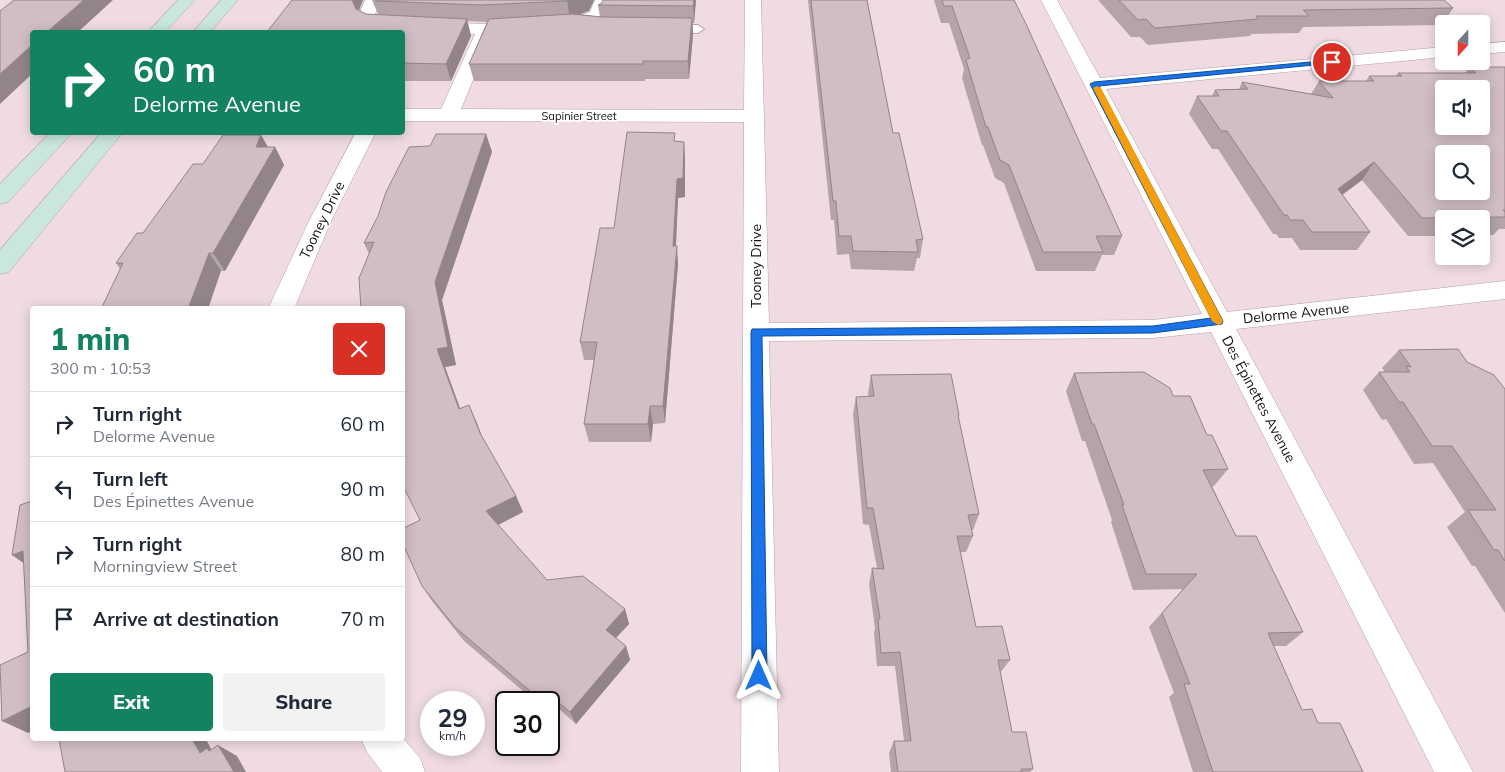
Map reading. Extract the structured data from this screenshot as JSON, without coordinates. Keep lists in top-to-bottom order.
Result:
{
  "streets": {
    "street": [
      "Sapinier Street",
      "Tooney Drive",
      "Delorme Avenue",
      "Des Épinettes Avenue"
    ]
  },
  "crossings": [
    ["Sapinier Street", "Tooney Drive"],
    ["Tooney Drive", "Delorme Avenue"],
    ["Delorme Avenue", "Des Épinettes Avenue"]
  ],
  "north": "bottom",
  "page": {
    "turn": ["60 m", "Delorme Avenue"],
    "heading": ["1 min", "300 m · 10:53"],
    "list": [
      {
        "name": "Turn right",
        "note": "Delorme Avenue",
        "value": "60 m"
      },
      {
        "name": "Turn left",
        "note": "Des Épinettes Avenue",
        "value": "90 m"
      },
      {
        "name": "Turn right",
        "note": "Morningview Street",
        "value": "80 m"
      },
      {
        "name": "Arrive at destination",
        "value": "70 m"
      }
    ],
    "buttons": ["Exit", "Share"],
    "speed": "29 km/h",
    "limit": "30"
  }
}
